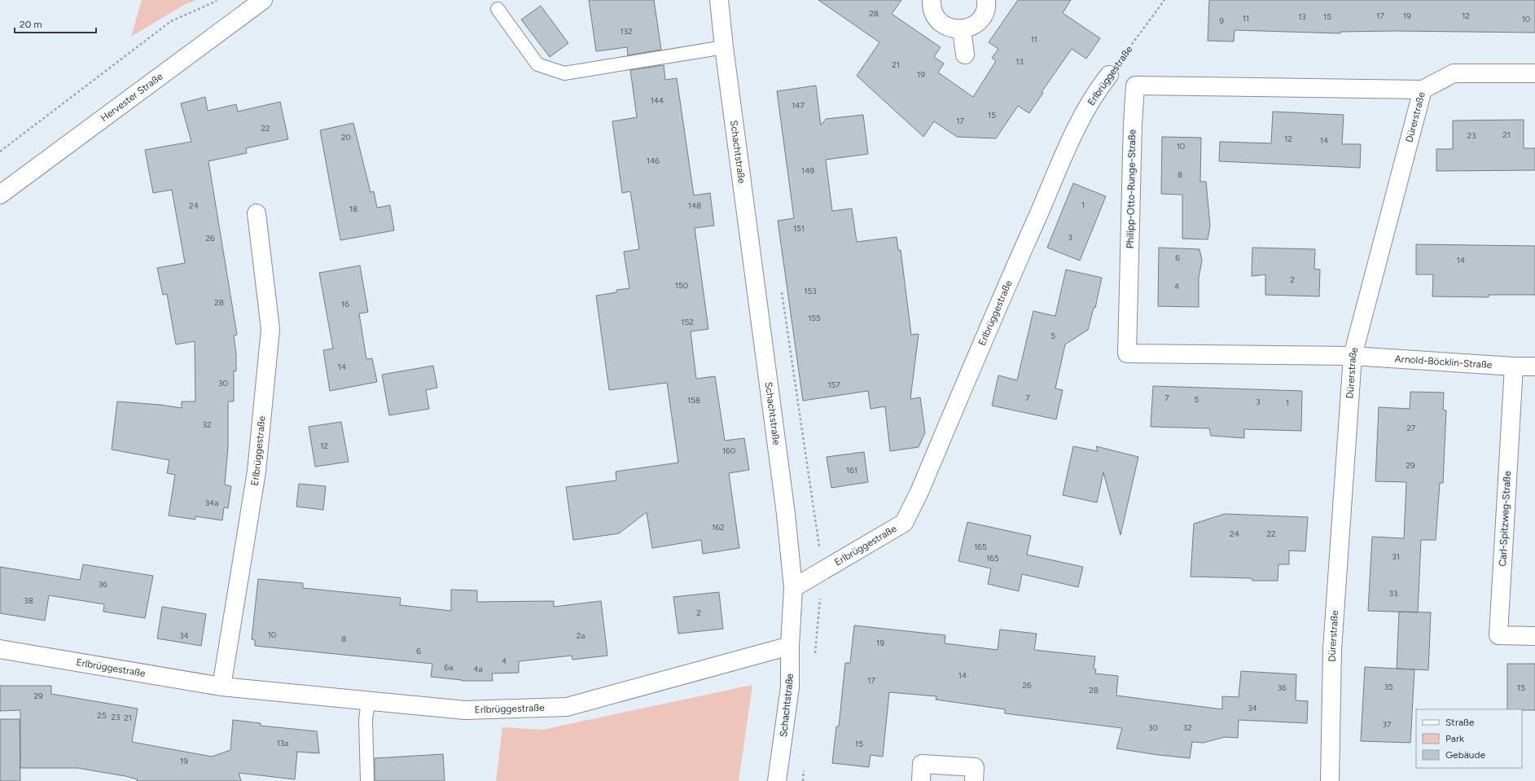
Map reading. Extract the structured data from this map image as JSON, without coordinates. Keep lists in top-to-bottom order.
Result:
{
  "streets": {
    "street": [
      "Erlbrüggestraße",
      "Hervester Straße",
      "Dürerstraße",
      "Schachtstraße",
      "Philipp-Otto-Runge-Straße",
      "Arnold-Böcklin-Straße",
      "Carl-Spitzweg-Straße"
    ]
  },
  "crossings": [
    ["Erlbrüggestraße", "Schachtstraße"],
    ["Dürerstraße", "Philipp-Otto-Runge-Straße"],
    ["Dürerstraße", "Arnold-Böcklin-Straße"],
    ["Philipp-Otto-Runge-Straße", "Arnold-Böcklin-Straße"],
    ["Arnold-Böcklin-Straße", "Carl-Spitzweg-Straße"]
  ],
  "house_numbers": [
    "28",
    "17",
    "19",
    "12",
    "13",
    "15",
    "11",
    "10",
    "9",
    "132",
    "11",
    "13",
    "21",
    "19",
    "144",
    "147",
    "15",
    "17",
    "22",
    "21",
    "23",
    "20",
    "12",
    "14",
    "10",
    "146",
    "149",
    "8",
    "1",
    "24",
    "148",
    "18",
    "151",
    "3",
    "26",
    "6",
    "14",
    "2",
    "150",
    "4",
    "153",
    "28",
    "16",
    "155",
    "152",
    "5",
    "14",
    "30",
    "157",
    "7",
    "7",
    "5",
    "158",
    "3",
    "1",
    "32",
    "27",
    "12",
    "160",
    "29",
    "161",
    "34a",
    "162",
    "24",
    "22",
    "165",
    "31",
    "165",
    "36",
    "33",
    "38",
    "2",
    "10",
    "34",
    "2a",
    "8",
    "19",
    "6",
    "4",
    "6a",
    "4a",
    "14",
    "17",
    "26",
    "35",
    "36",
    "15",
    "28",
    "29",
    "34",
    "25",
    "23",
    "21",
    "37",
    "30",
    "32",
    "13a",
    "15",
    "19"
  ],
  "legend": ["Straße", "Park", "Gebäude"],
  "scale_bar": "20 m"
}
